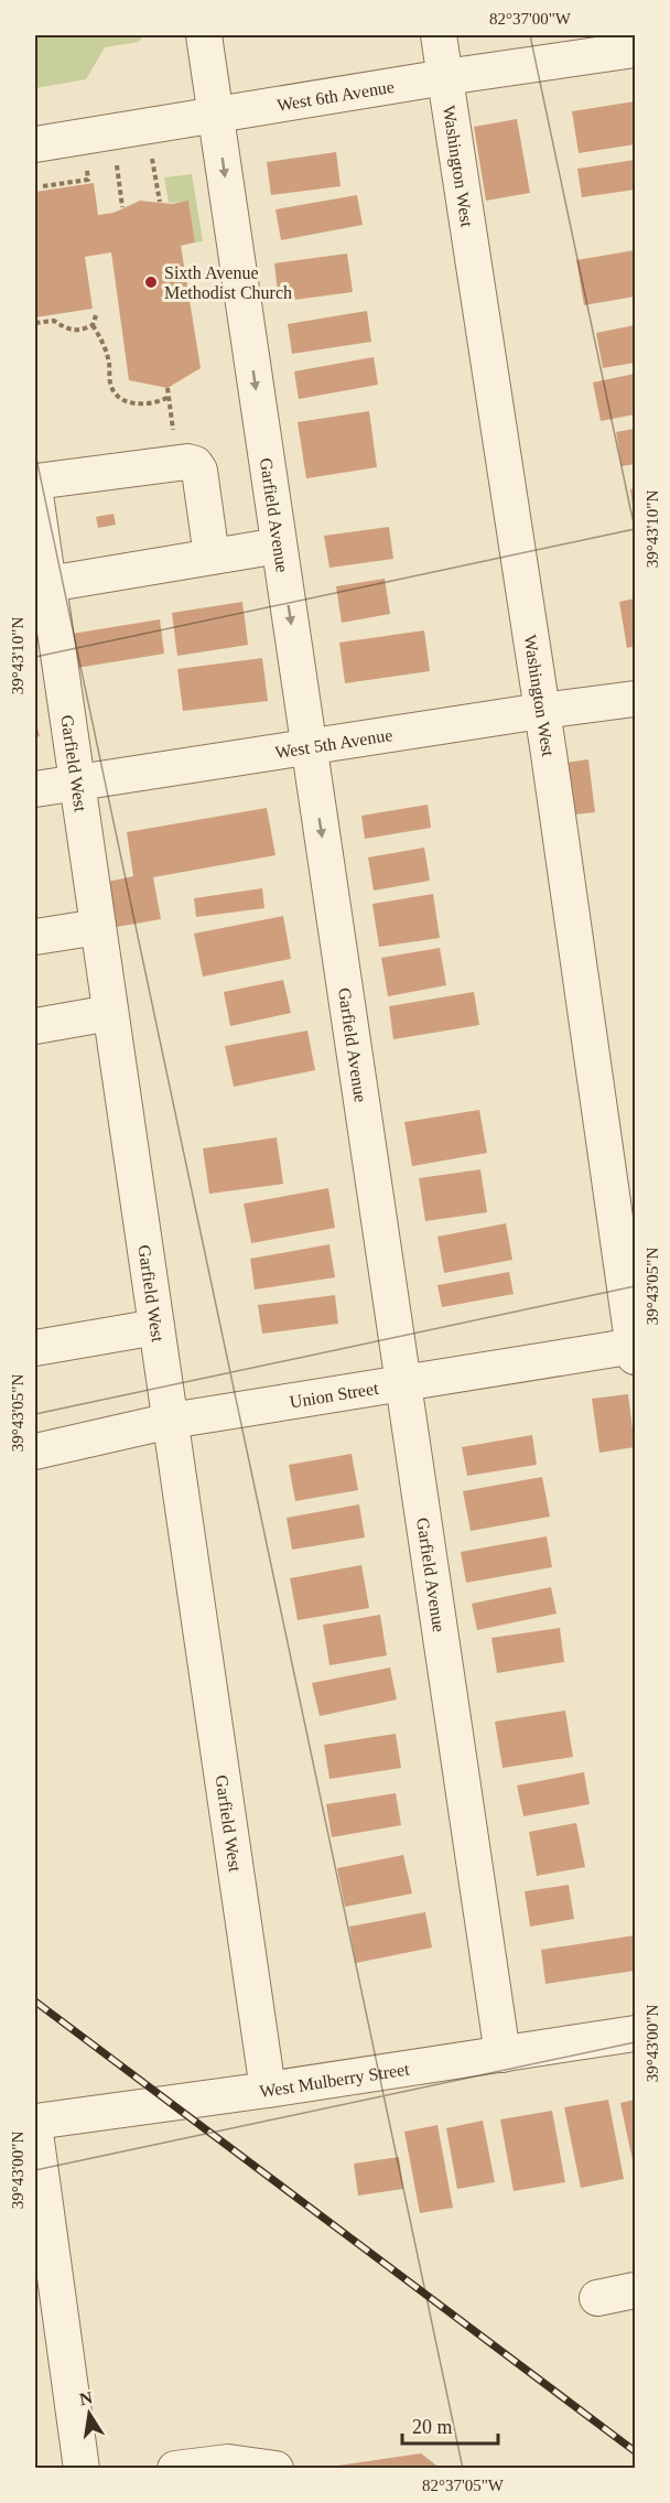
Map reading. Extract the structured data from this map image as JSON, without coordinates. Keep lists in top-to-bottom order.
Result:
{
  "streets": {
    "street": [
      "West 6th Avenue",
      "Washington West",
      "Garfield Avenue",
      "West 5th Avenue",
      "Garfield West",
      "Union Street",
      "West Mulberry Street"
    ]
  },
  "crossings": [
    ["West 6th Avenue", "Washington West"],
    ["West 6th Avenue", "Garfield Avenue"],
    ["Washington West", "West 5th Avenue"],
    ["Washington West", "Union Street"],
    ["Garfield Avenue", "West 5th Avenue"],
    ["Garfield Avenue", "Union Street"],
    ["Garfield Avenue", "West Mulberry Street"],
    ["West 5th Avenue", "Garfield West"],
    ["Garfield West", "Union Street"],
    ["Garfield West", "West Mulberry Street"]
  ],
  "one_way": ["Garfield Avenue"],
  "places": ["Sixth Avenue Methodist Church"],
  "scale_bar": "20 m",
  "north": "top",
  "coordinates": [
    "82°37'00\"W",
    "39°43'10\"N",
    "39°43'05\"N",
    "39°43'00\"N",
    "82°37'05\"W"
  ]
}
